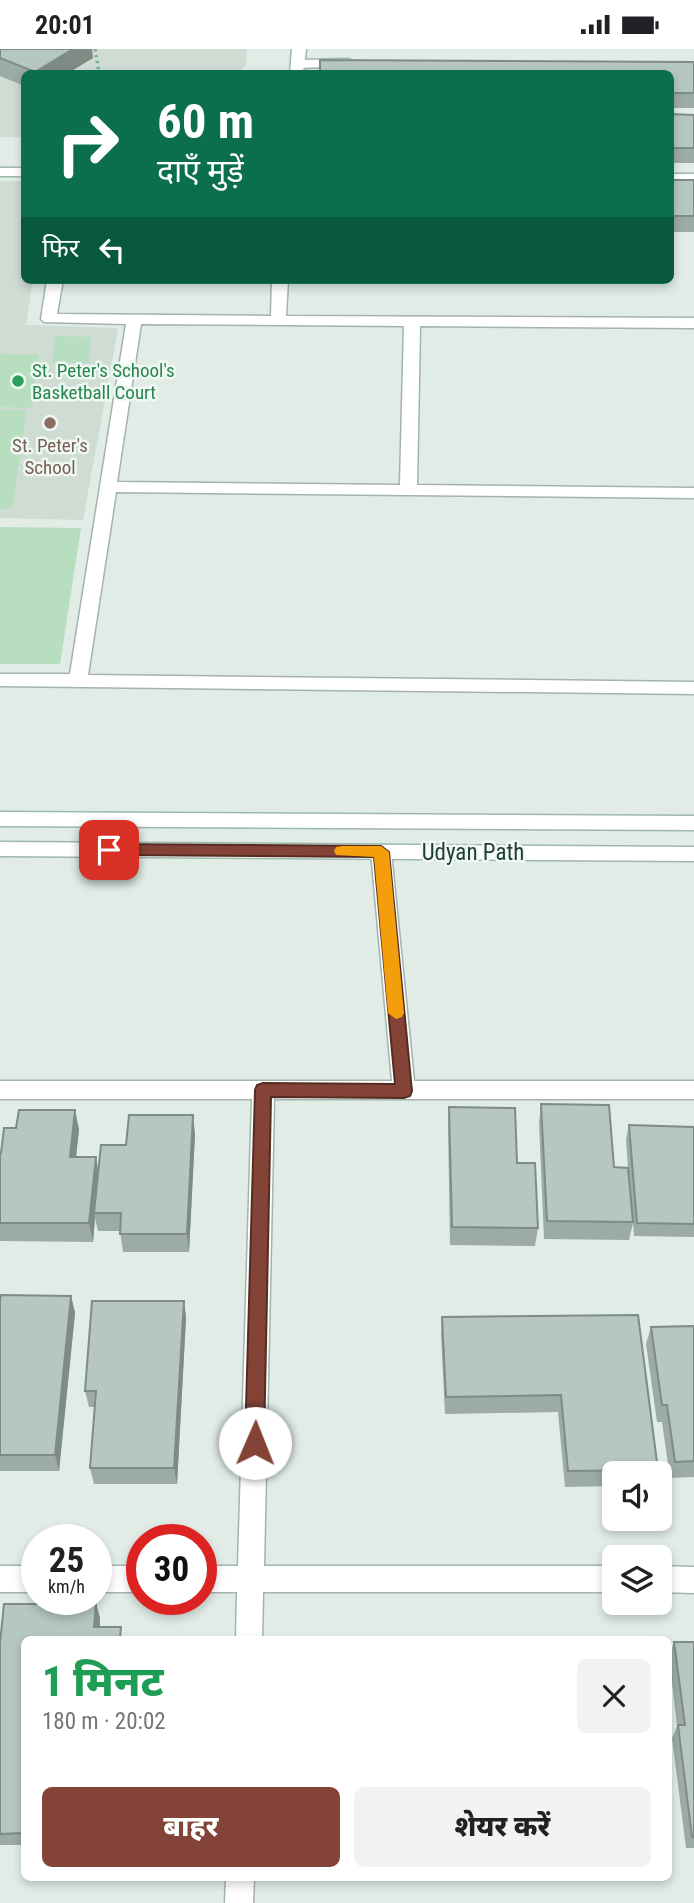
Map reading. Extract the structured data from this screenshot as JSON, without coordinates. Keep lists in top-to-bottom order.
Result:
{
  "streets": {
    "street": ["Udyan Path"]
  },
  "places": ["St. Peter's School's Basketball Court", "St. Peter's School"],
  "page": {
    "status": "20:01",
    "turn": ["60 m", "दाएँ मुड़ें"],
    "then": "फिर",
    "speed": "25 km/h",
    "limit": "30",
    "heading": ["1 मिनट", "180 m · 20:02"],
    "buttons": ["बाहर", "शेयर करें"]
  }
}
